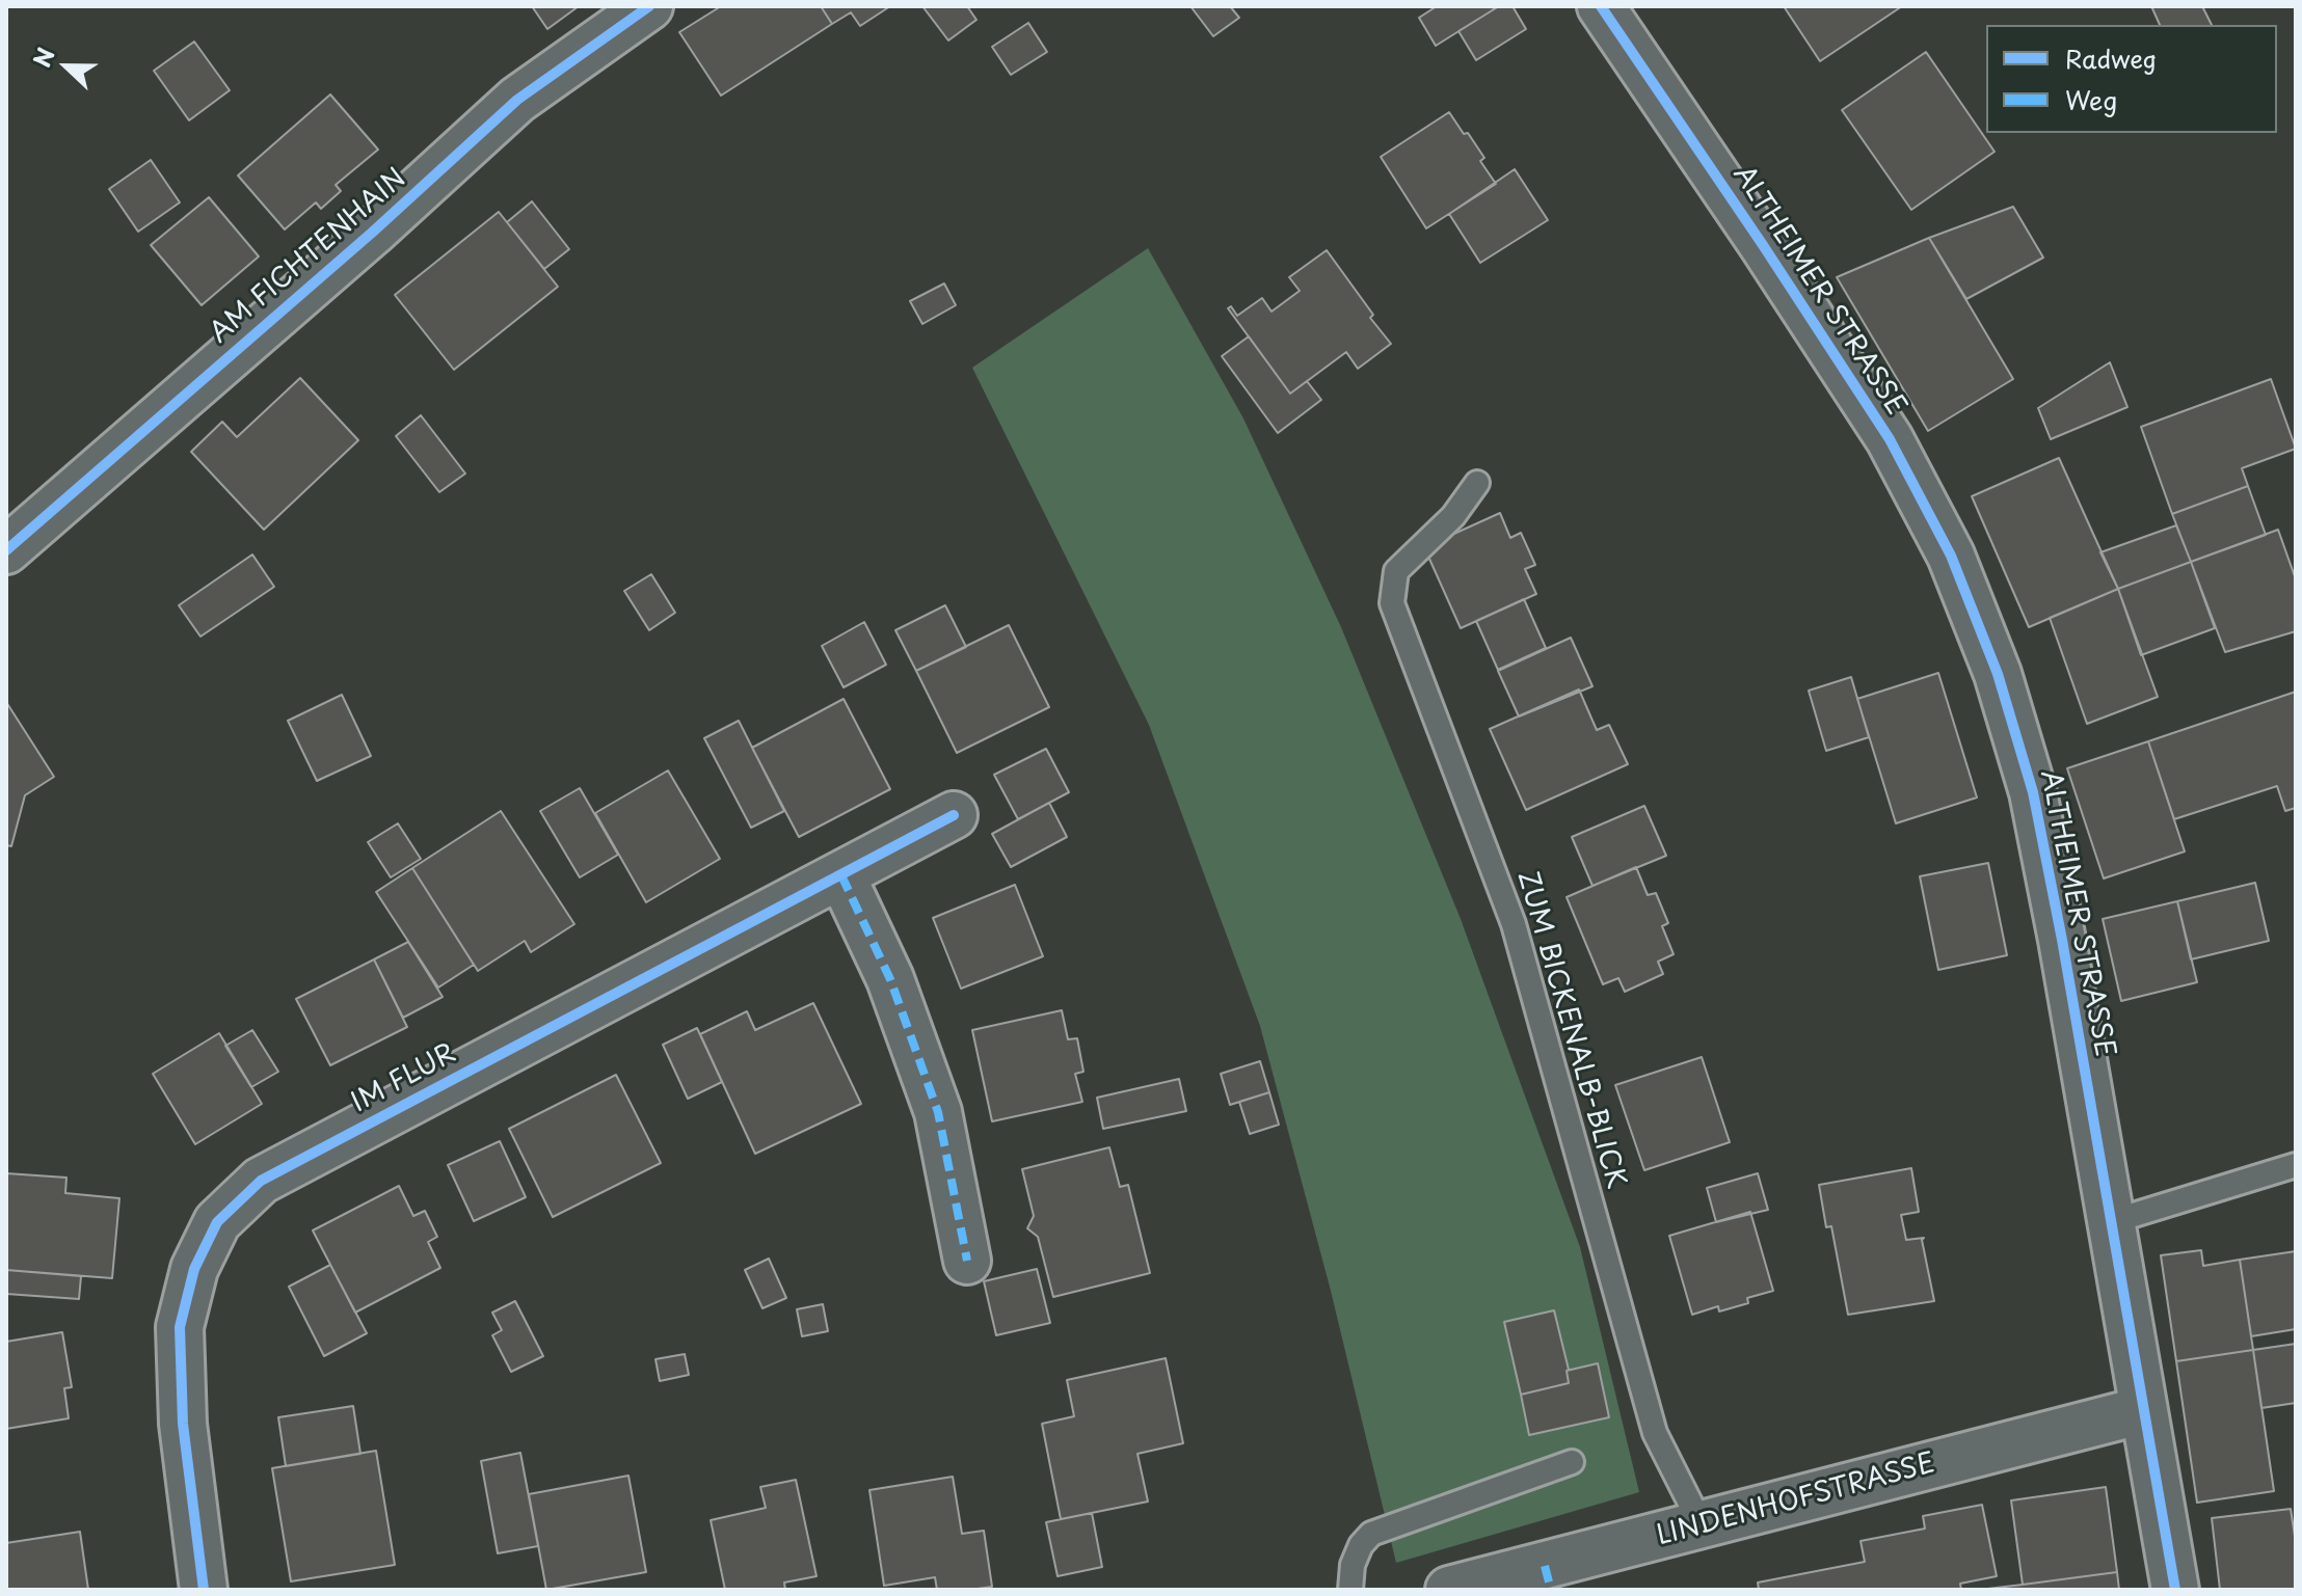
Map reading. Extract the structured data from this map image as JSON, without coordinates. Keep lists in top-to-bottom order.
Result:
{
  "streets": {
    "street": [
      "AM FICHTENHAIN",
      "ALTHEIMER STRASSE",
      "IM FLUR",
      "LINDENHOFSTRASSE"
    ],
    "lane": ["ZUM BICKENALB-BLICK"]
  },
  "crossings": [
    ["ALTHEIMER STRASSE", "LINDENHOFSTRASSE"],
    ["ZUM BICKENALB-BLICK", "LINDENHOFSTRASSE"]
  ],
  "legend": ["Radweg", "Weg"],
  "north": "left"
}
